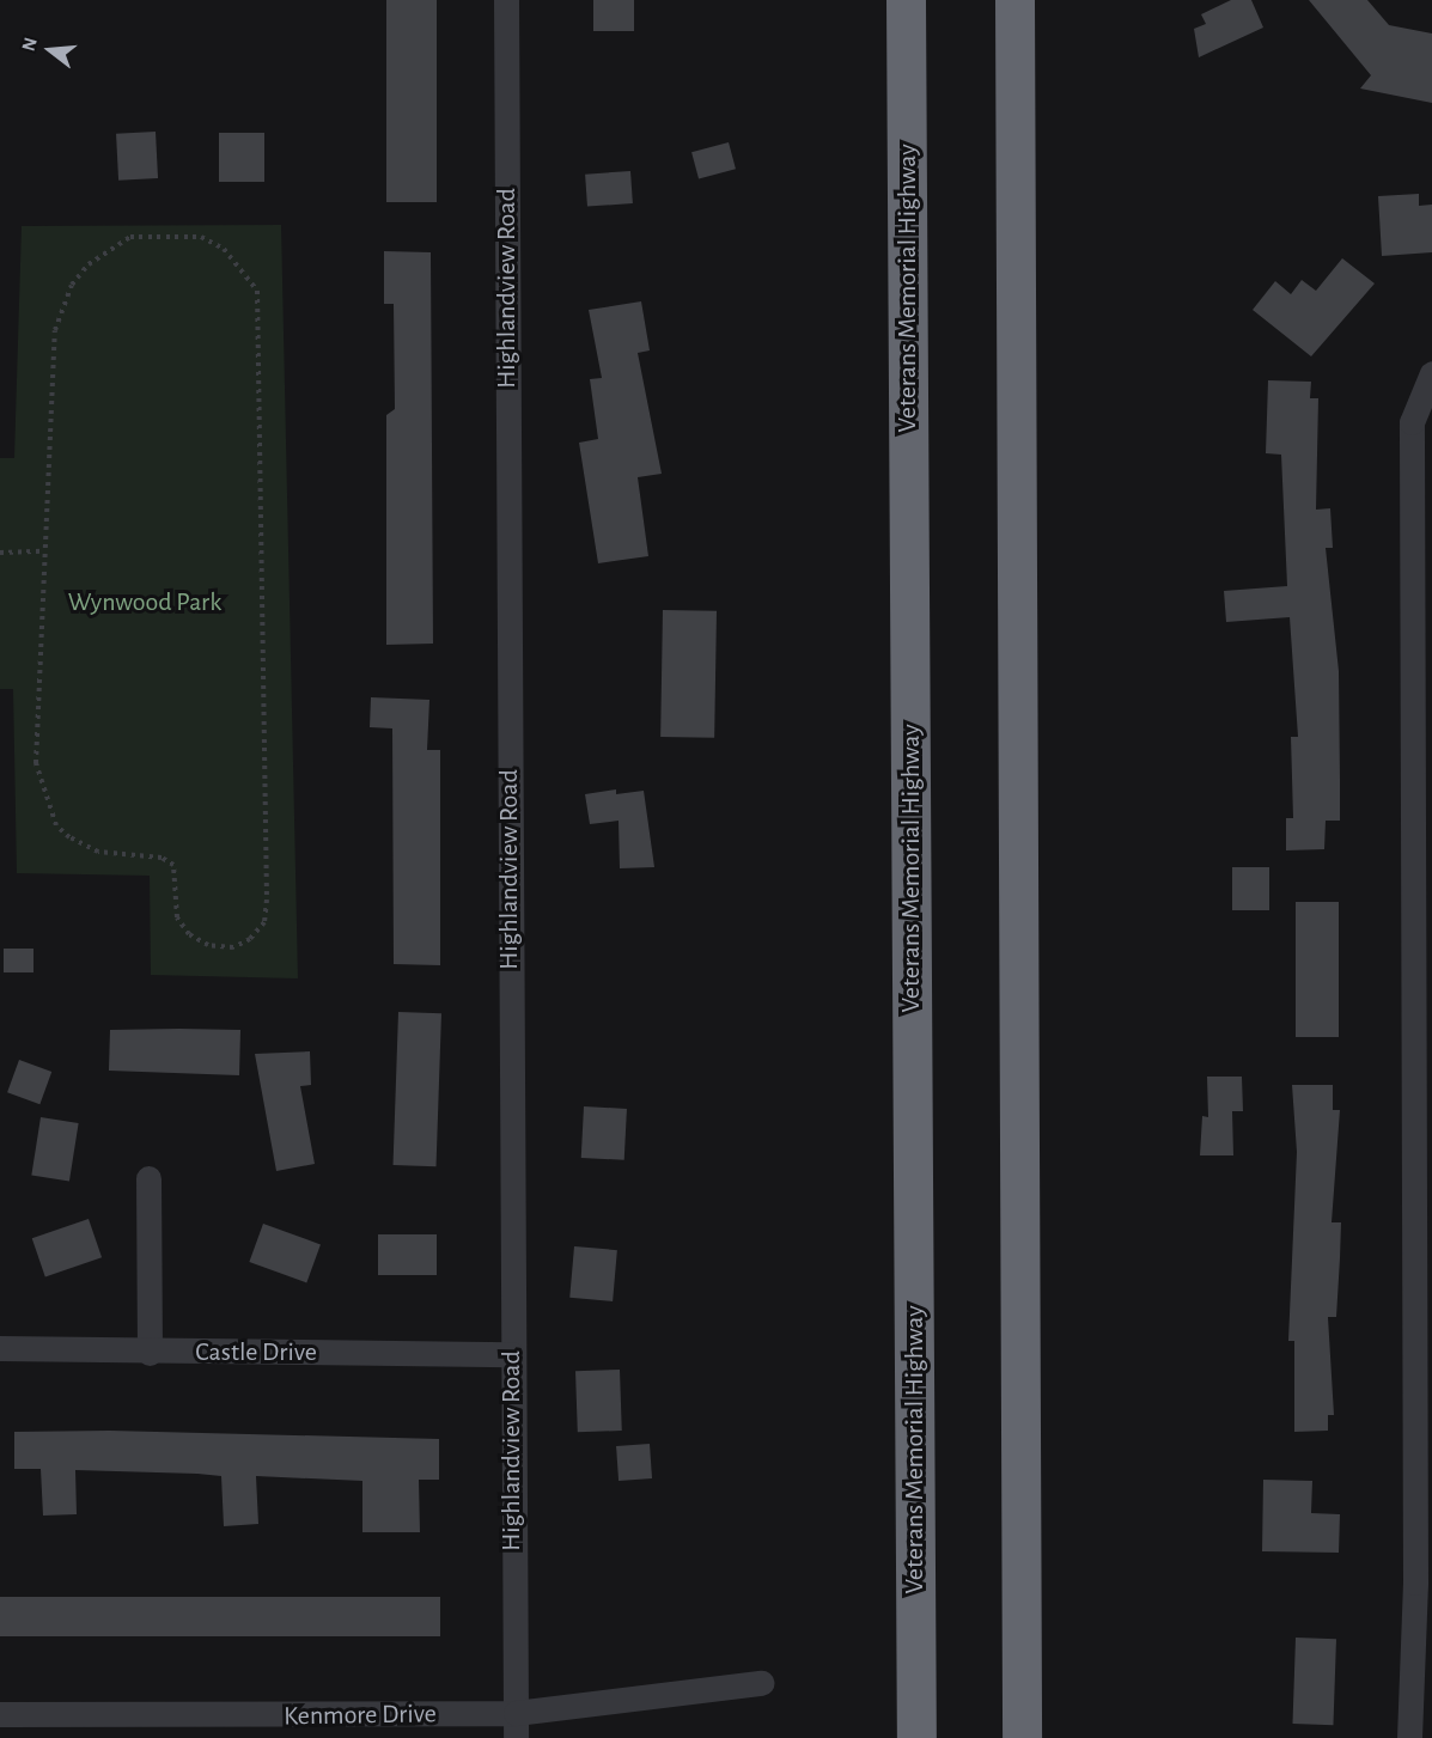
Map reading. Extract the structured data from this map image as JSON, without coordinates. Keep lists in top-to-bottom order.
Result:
{
  "streets": {
    "highway": ["Veterans Memorial Highway"],
    "street": ["Highlandview Road", "Castle Drive", "Kenmore Drive"]
  },
  "crossings": [
    ["Highlandview Road", "Castle Drive"],
    ["Highlandview Road", "Kenmore Drive"]
  ],
  "parks": ["Wynwood Park"],
  "north": "left"
}
